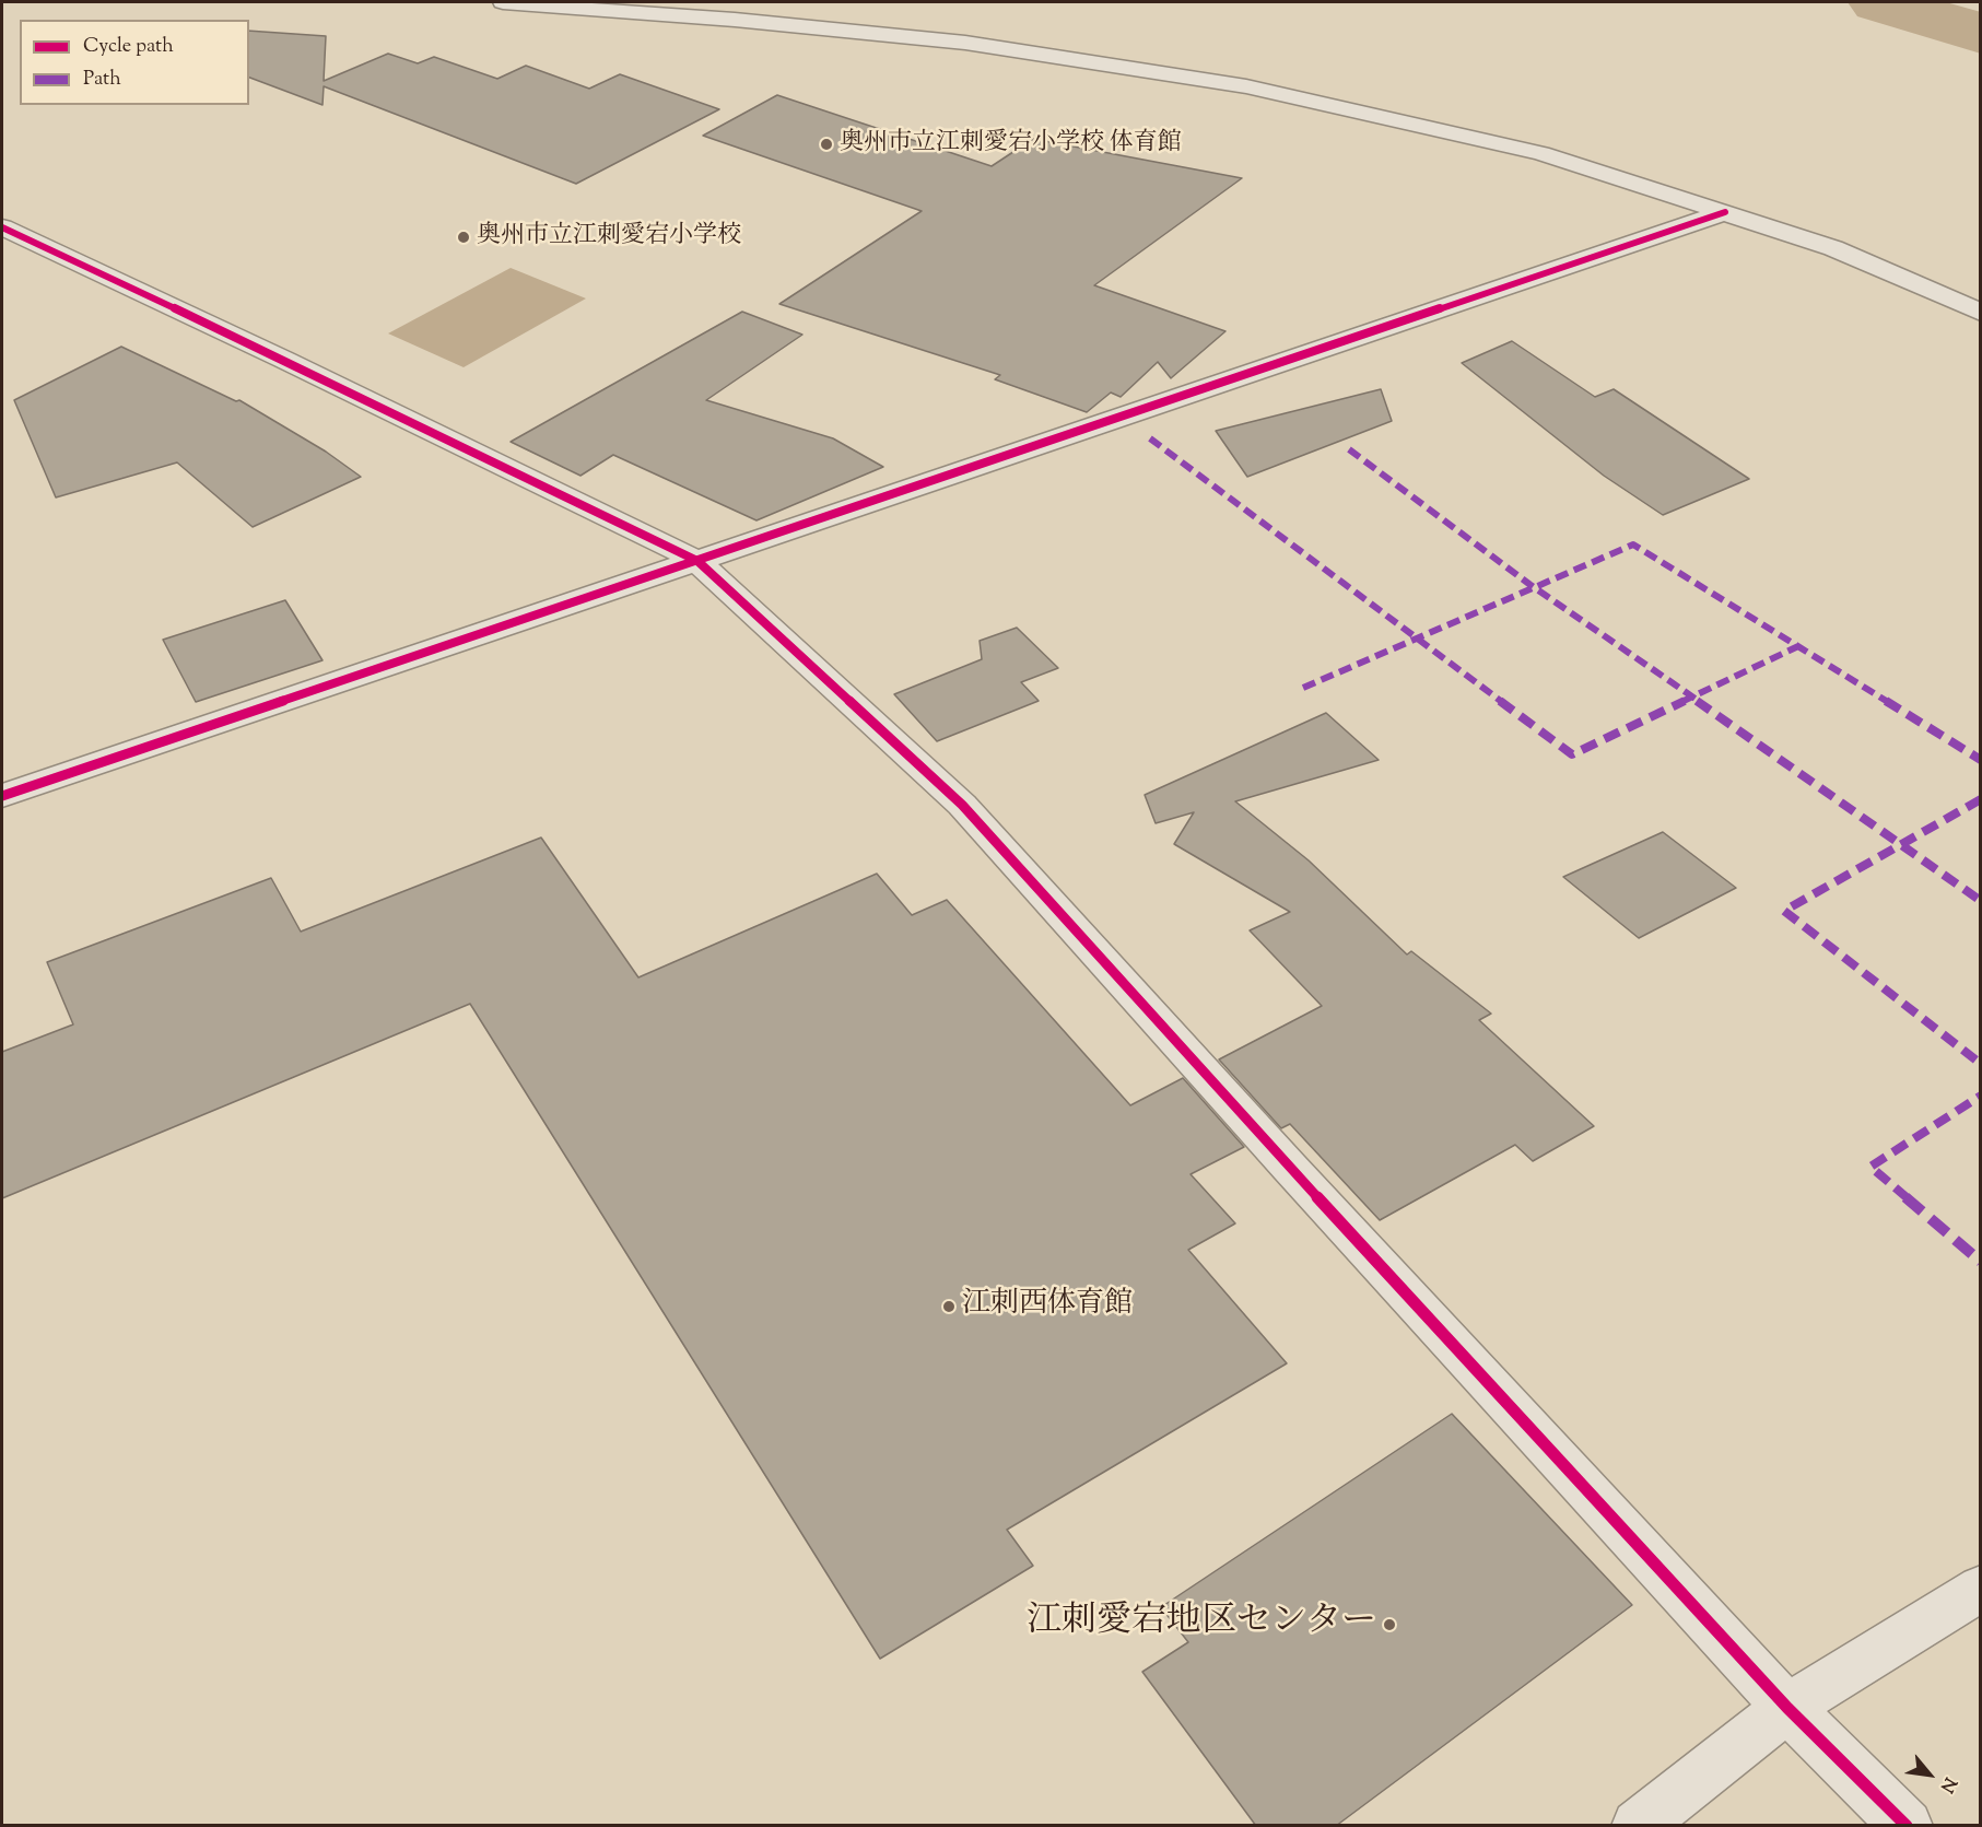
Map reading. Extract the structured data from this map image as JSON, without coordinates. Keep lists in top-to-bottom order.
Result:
{
  "places": [
    "奥州市立江刺愛宕小学校 体育館",
    "奥州市立江刺愛宕小学校",
    "江刺西体育館",
    "江刺愛宕地区センター"
  ],
  "legend": ["Cycle path", "Path"],
  "north": "bottom right"
}
